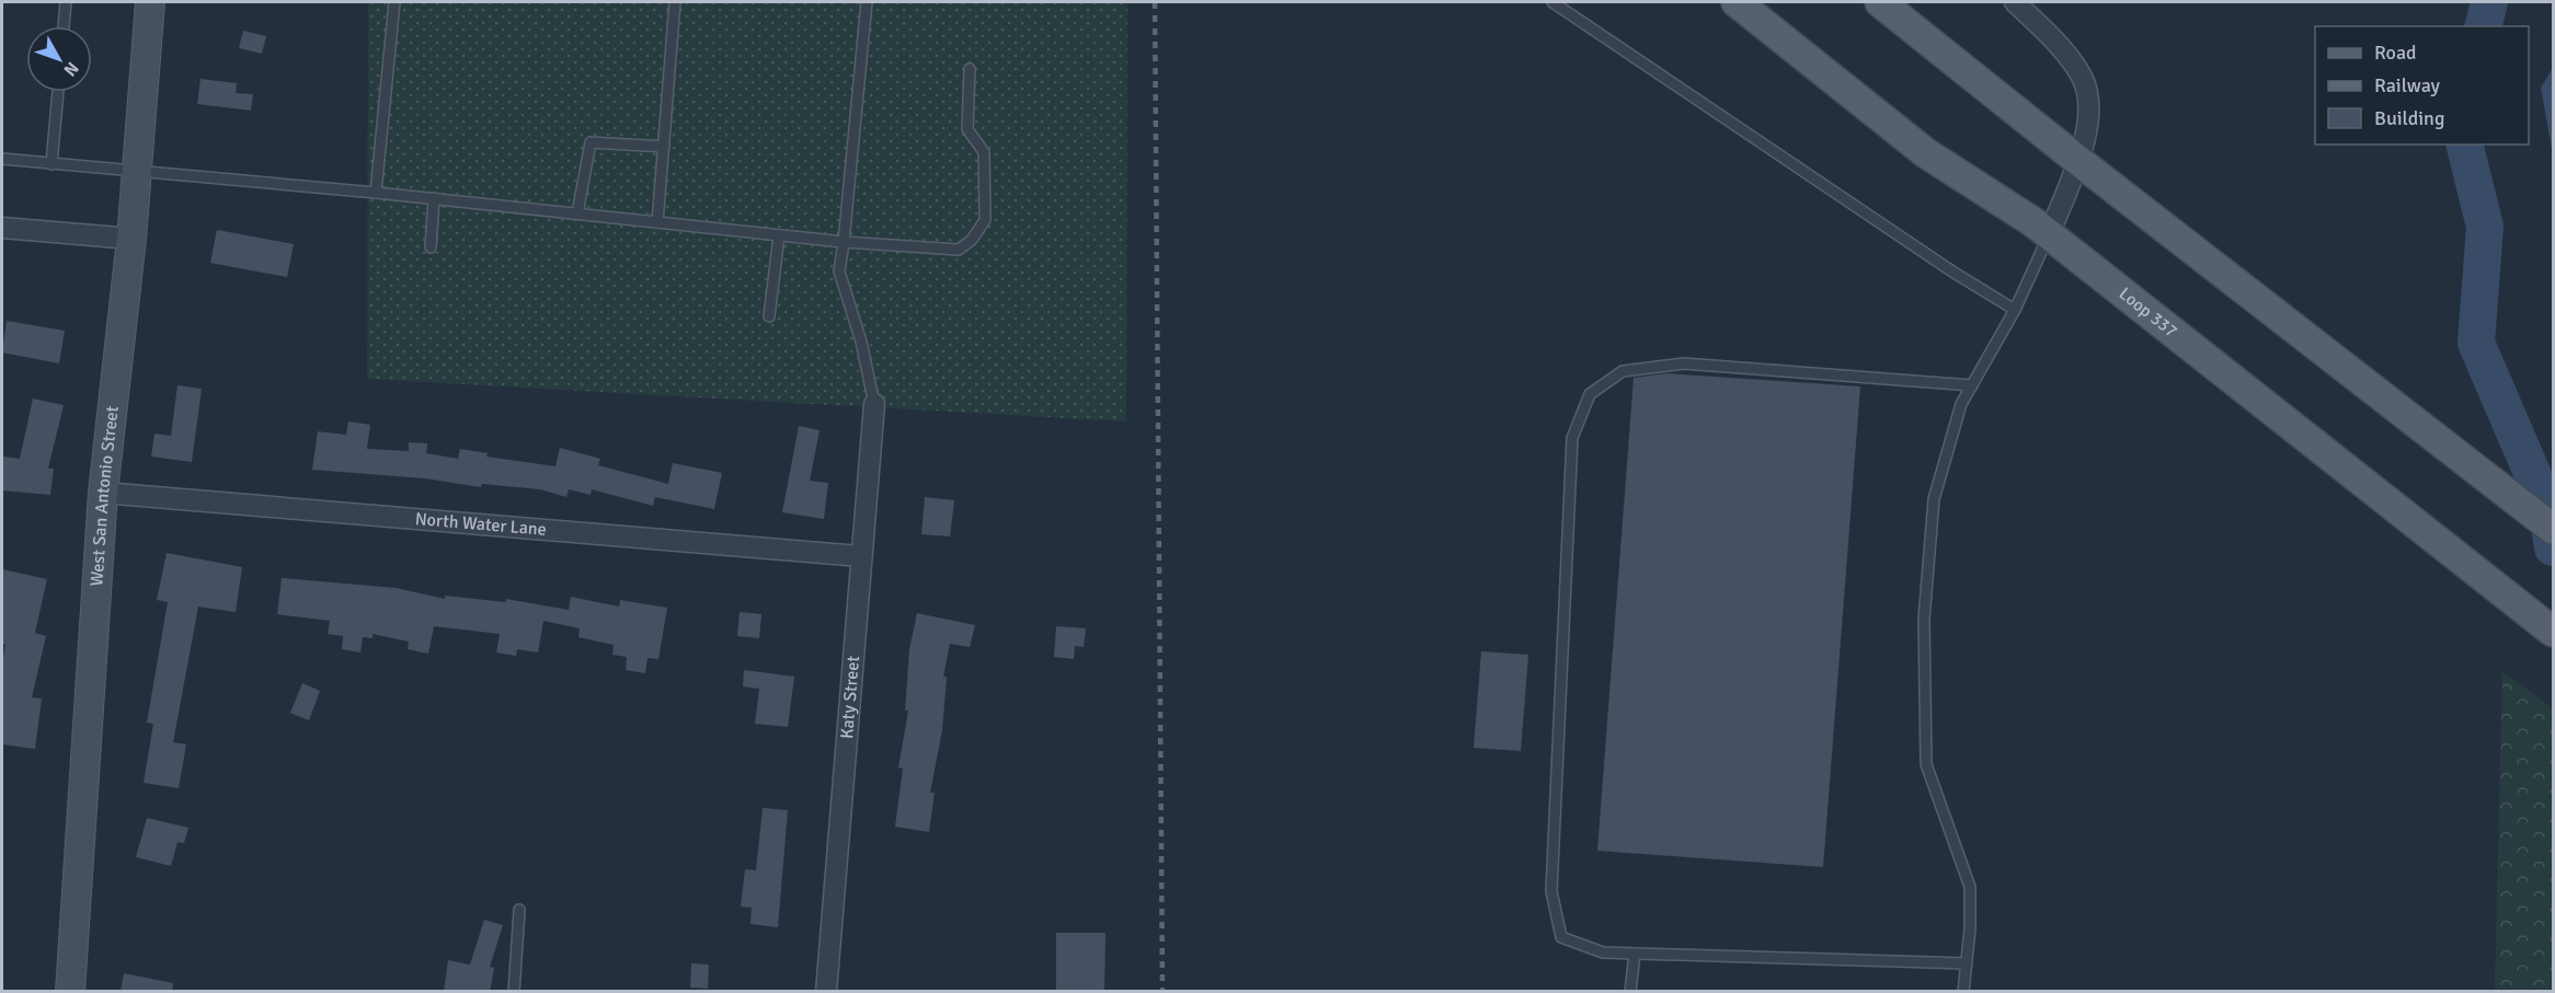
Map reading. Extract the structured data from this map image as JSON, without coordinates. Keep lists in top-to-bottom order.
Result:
{
  "streets": {
    "main road": ["Loop 337"],
    "street": ["West San Antonio Street", "North Water Lane", "Katy Street"]
  },
  "crossings": [
    ["West San Antonio Street", "North Water Lane"],
    ["North Water Lane", "Katy Street"]
  ],
  "legend": ["Road", "Railway", "Building"],
  "north": "bottom right"
}
